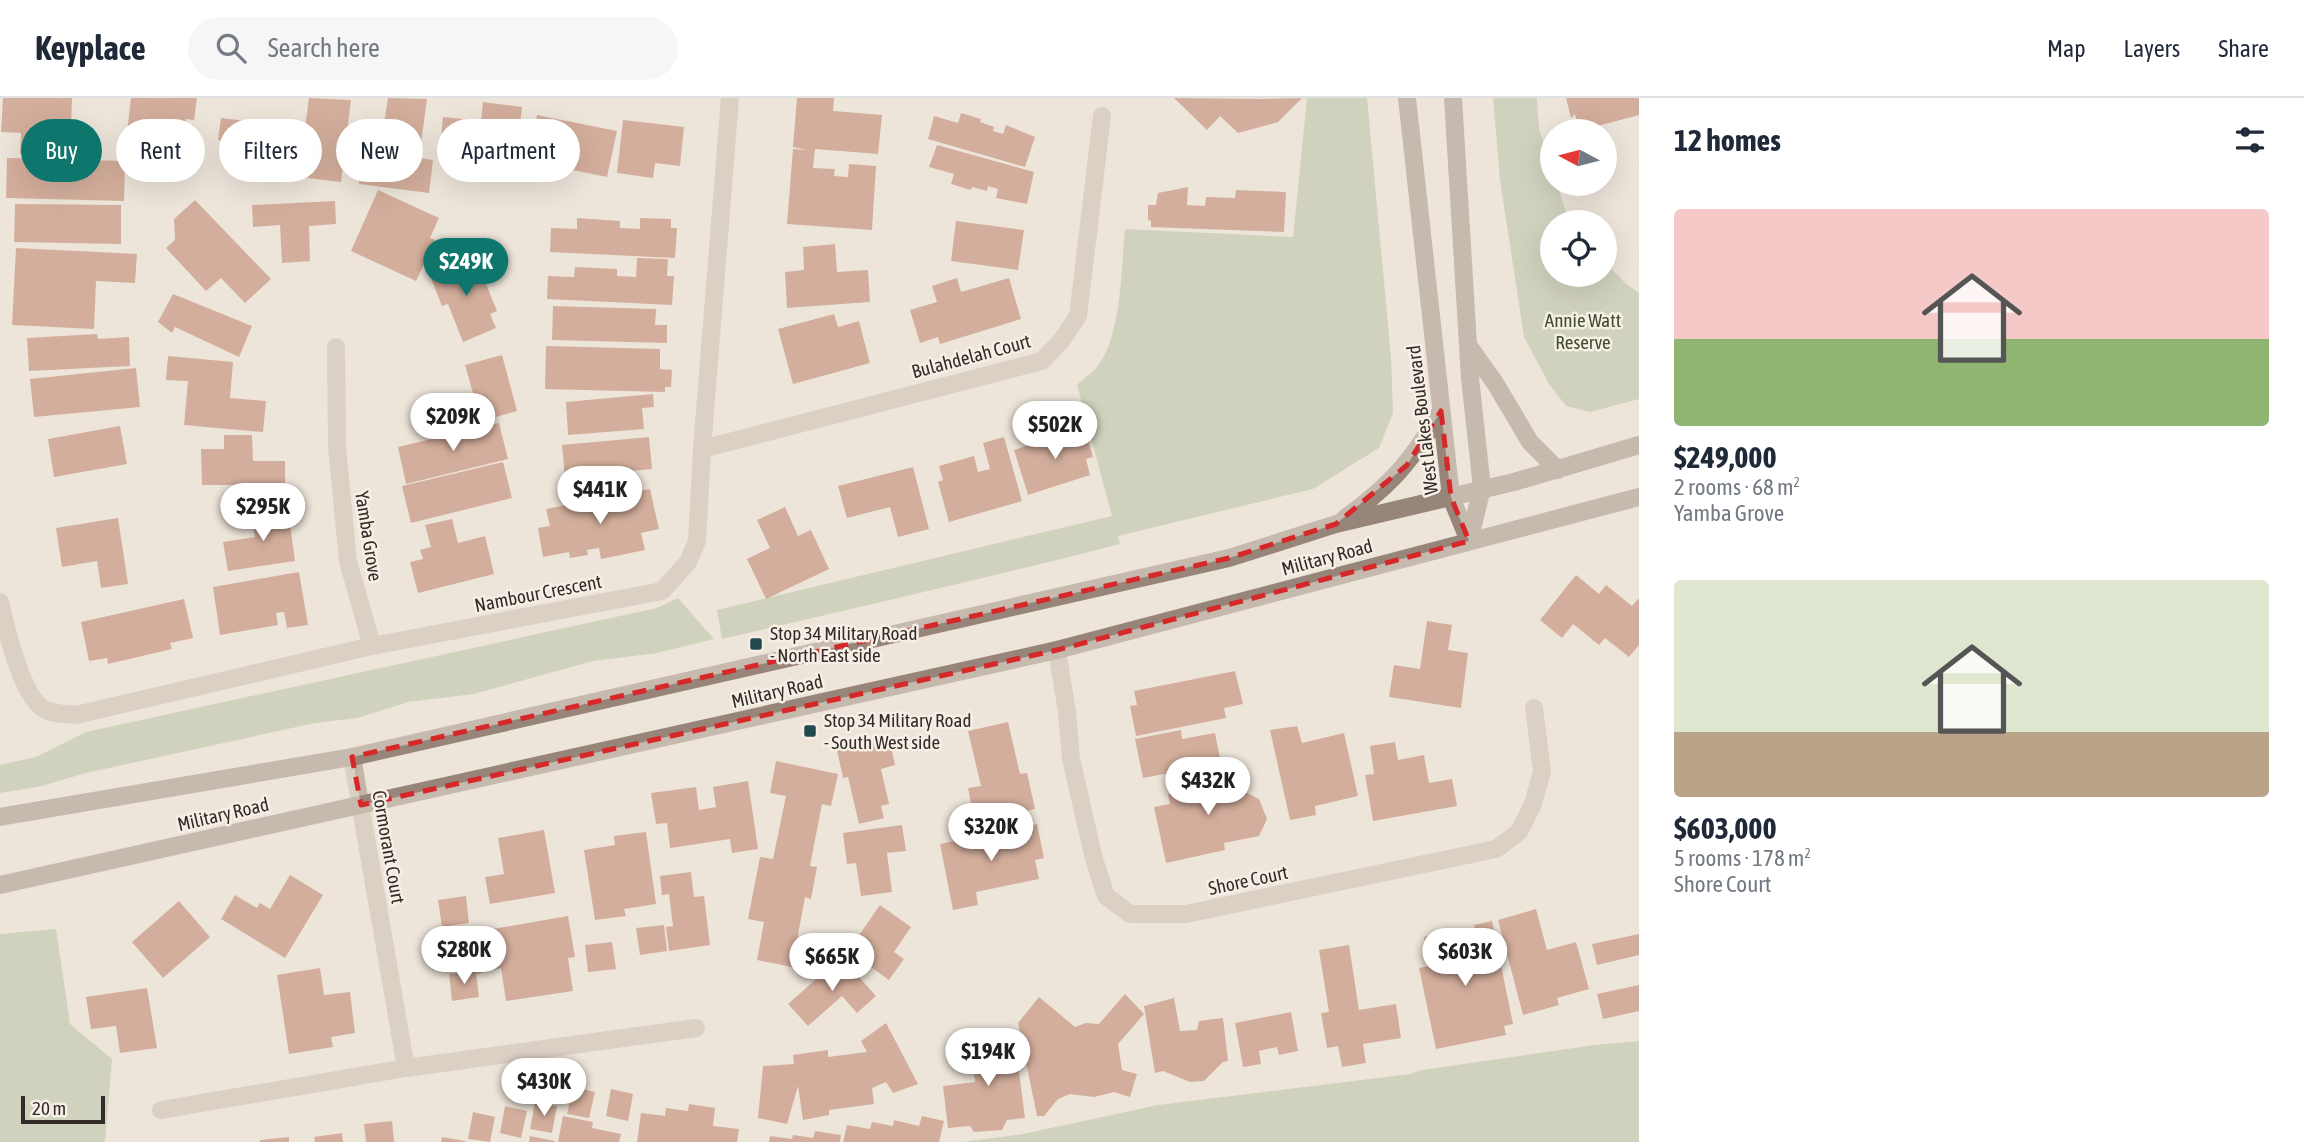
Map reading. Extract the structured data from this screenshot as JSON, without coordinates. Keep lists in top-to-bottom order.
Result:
{
  "streets": {
    "main road": ["West Lakes Boulevard", "Military Road"],
    "street": [
      "Bulahdelah Court",
      "Yamba Grove",
      "Nambour Crescent",
      "Cormorant Court",
      "Shore Court"
    ]
  },
  "crossings": [
    ["Bulahdelah Court", "Nambour Crescent"],
    ["West Lakes Boulevard", "Military Road"],
    ["Yamba Grove", "Nambour Crescent"],
    ["Military Road", "Cormorant Court"],
    ["Military Road", "Shore Court"]
  ],
  "parks": ["Annie Watt Reserve"],
  "places": {
    "transit": ["Stop 34 Military Road - North East side", "Stop 34 Military Road - South West side"]
  },
  "scale_bar": "20 m",
  "north": "left",
  "page": {
    "header": "Keyplace",
    "search": "Search here",
    "nav": ["Map", "Layers", "Share"],
    "heading": "12 homes",
    "chip": [
      "Buy",
      "Rent",
      "Filters",
      "New",
      "Apartment"
    ],
    "list": [
      {
        "name": "$249,000",
        "note": "2 rooms · 68 m² · Yamba Grove"
      },
      {
        "name": "$603,000",
        "note": "5 rooms · 178 m² · Shore Court"
      }
    ],
    "price": [
      "$249K",
      "$209K",
      "$502K",
      "$441K",
      "$295K",
      "$432K",
      "$320K",
      "$280K",
      "$603K",
      "$665K",
      "$194K",
      "$430K"
    ],
    "scale": "20 m"
  }
}
